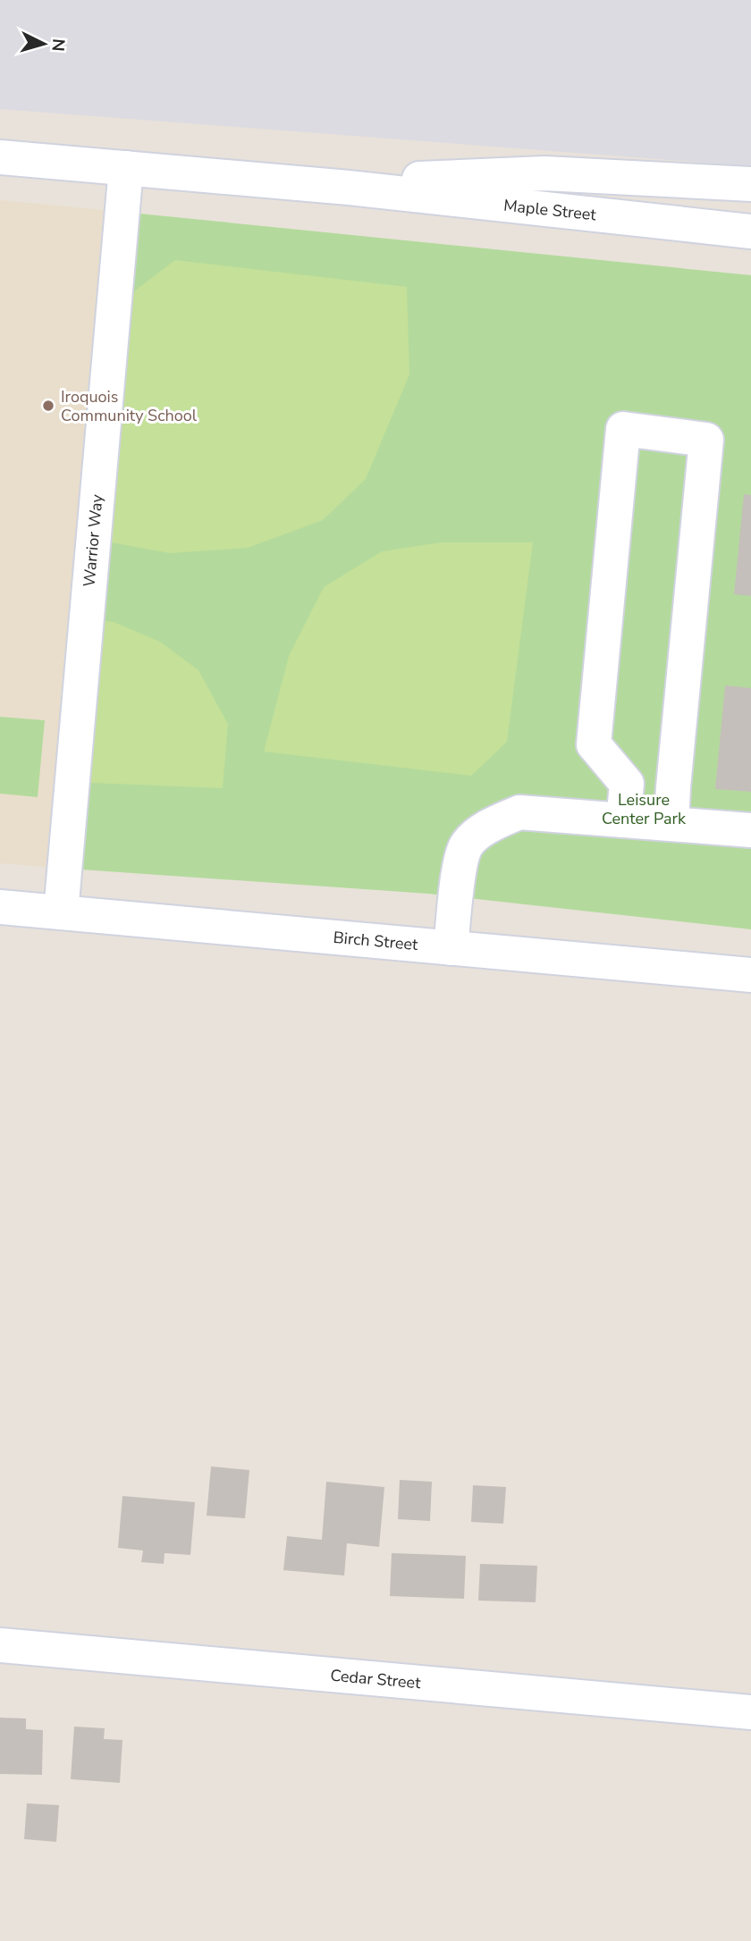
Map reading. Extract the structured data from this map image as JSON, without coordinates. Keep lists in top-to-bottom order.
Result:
{
  "streets": {
    "street": [
      "Maple Street",
      "Warrior Way",
      "Birch Street",
      "Cedar Street"
    ]
  },
  "crossings": [
    ["Maple Street", "Warrior Way"],
    ["Warrior Way", "Birch Street"]
  ],
  "parks": ["Leisure Center Park"],
  "places": ["Iroquois Community School"],
  "north": "right"
}
